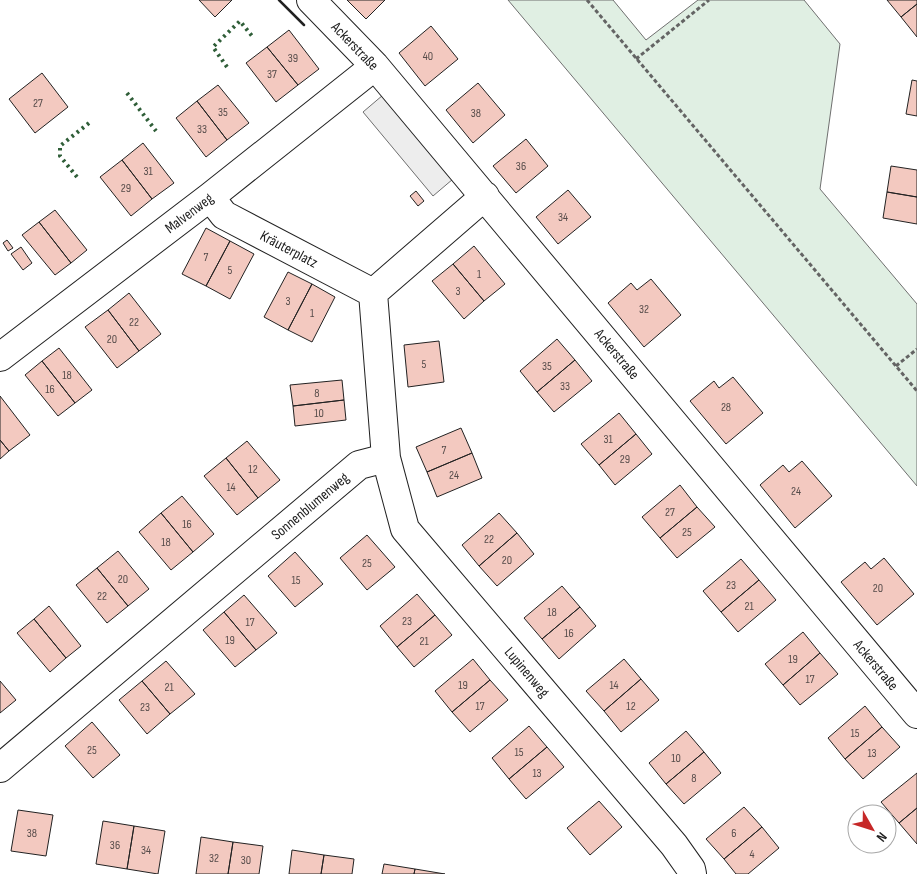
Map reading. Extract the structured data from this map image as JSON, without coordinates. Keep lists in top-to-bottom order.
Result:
{
  "streets": {
    "street": [
      "Ackerstraße",
      "Malvenweg",
      "Kräuterplatz",
      "Sonnenblumenweg",
      "Lupinenweg"
    ]
  },
  "crossings": [
    ["Ackerstraße", "Malvenweg"],
    ["Malvenweg", "Kräuterplatz"],
    ["Sonnenblumenweg", "Lupinenweg"]
  ],
  "house_numbers": [
    "40",
    "39",
    "37",
    "27",
    "35",
    "38",
    "33",
    "36",
    "31",
    "29",
    "34",
    "7",
    "5",
    "1",
    "3",
    "3",
    "32",
    "1",
    "22",
    "20",
    "5",
    "35",
    "18",
    "33",
    "16",
    "8",
    "28",
    "10",
    "31",
    "7",
    "29",
    "12",
    "24",
    "14",
    "24",
    "27",
    "16",
    "25",
    "22",
    "18",
    "20",
    "25",
    "20",
    "15",
    "23",
    "20",
    "22",
    "21",
    "18",
    "23",
    "17",
    "16",
    "19",
    "21",
    "19",
    "17",
    "19",
    "14",
    "21",
    "17",
    "12",
    "23",
    "15",
    "25",
    "15",
    "13",
    "10",
    "13",
    "8",
    "38",
    "6",
    "36",
    "34",
    "4",
    "32",
    "30"
  ],
  "north": "bottom right"
}
